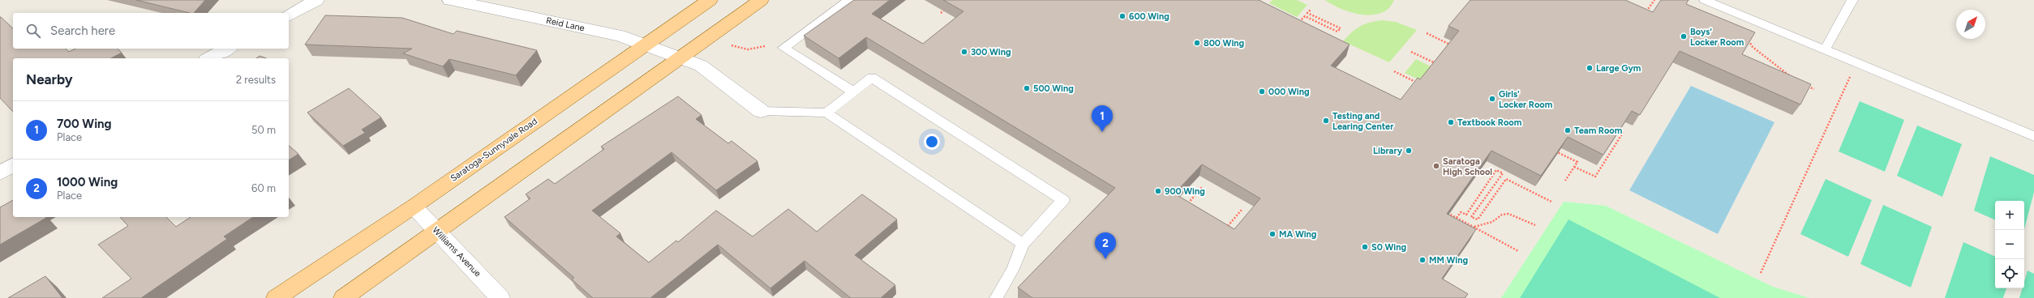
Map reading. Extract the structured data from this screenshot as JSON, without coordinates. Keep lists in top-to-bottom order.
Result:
{
  "streets": {
    "main road": ["Saratoga-Sunnyvale Road"],
    "street": ["Reid Lane", "Williams Avenue"]
  },
  "crossings": [
    ["Reid Lane", "Saratoga-Sunnyvale Road"],
    ["Saratoga-Sunnyvale Road", "Williams Avenue"]
  ],
  "places": [
    "600 Wing",
    "Boys' Locker Room",
    "800 Wing",
    "300 Wing",
    "Large Gym",
    "500 Wing",
    "000 Wing",
    "Girls' Locker Room",
    "Testing and Learing Center",
    "Textbook Room",
    "Team Room",
    "Library",
    "Saratoga High School",
    "900 Wing",
    "MA Wing",
    "S0 Wing",
    "MM Wing"
  ],
  "north": "top right",
  "page": {
    "search": "Search here",
    "heading": ["Nearby", "2 results"],
    "list": [
      {
        "mark": "1",
        "name": "700 Wing",
        "note": "Place",
        "value": "50 m"
      },
      {
        "mark": "2",
        "name": "1000 Wing",
        "note": "Place",
        "value": "60 m"
      }
    ],
    "pins": ["1", "2"],
    "map_buttons": ["+", "−"]
  }
}
